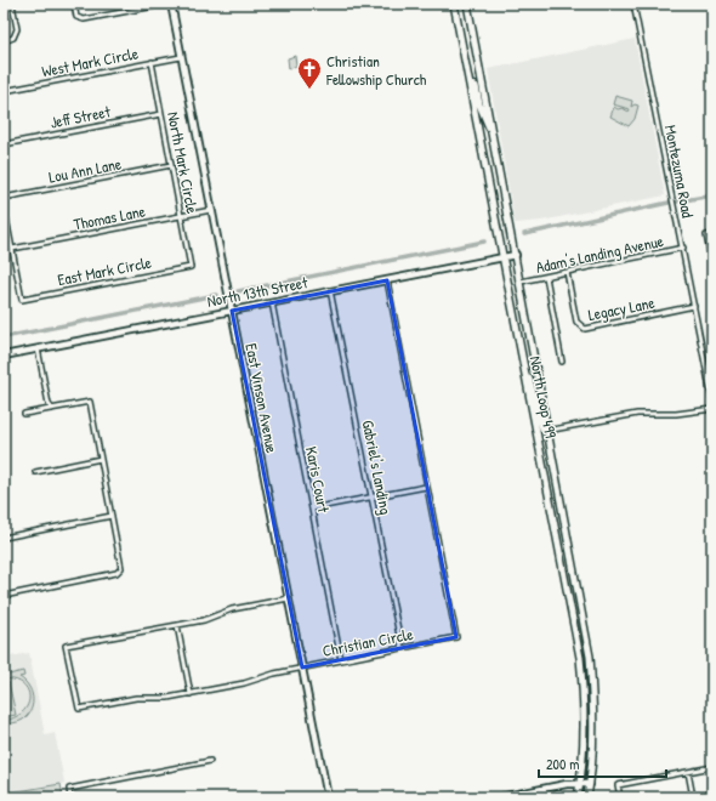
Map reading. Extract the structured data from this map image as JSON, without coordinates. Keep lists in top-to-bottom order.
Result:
{
  "streets": {
    "main road": ["North Loop 499"],
    "street": [
      "West Mark Circle",
      "Jeff Street",
      "North Mark Circle",
      "Lou Ann Lane",
      "Montezuma Road",
      "Thomas Lane",
      "Adam's Landing Avenue",
      "East Mark Circle",
      "North 13th Street",
      "Legacy Lane",
      "East Vinson Avenue",
      "Gabriel's Landing",
      "Karis Court",
      "Christian Circle"
    ]
  },
  "crossings": [
    ["West Mark Circle", "North Mark Circle"],
    ["West Mark Circle", "East Vinson Avenue"],
    ["Jeff Street", "North Mark Circle"],
    ["North Mark Circle", "Lou Ann Lane"],
    ["North Mark Circle", "Thomas Lane"],
    ["North Mark Circle", "East Mark Circle"],
    ["Montezuma Road", "Adam's Landing Avenue"],
    ["Montezuma Road", "Legacy Lane"],
    ["Thomas Lane", "East Mark Circle"],
    ["Thomas Lane", "East Vinson Avenue"],
    ["Adam's Landing Avenue", "Legacy Lane"],
    ["Adam's Landing Avenue", "North Loop 499"],
    ["North 13th Street", "North Loop 499"],
    ["North 13th Street", "East Vinson Avenue"],
    ["North 13th Street", "Gabriel's Landing"],
    ["North 13th Street", "Karis Court"],
    ["North 13th Street", "Christian Circle"],
    ["East Vinson Avenue", "Christian Circle"],
    ["Gabriel's Landing", "Christian Circle"],
    ["Karis Court", "Christian Circle"]
  ],
  "places": {
    "church": ["Christian Fellowship Church"]
  },
  "scale_bar": "200 m"
}
